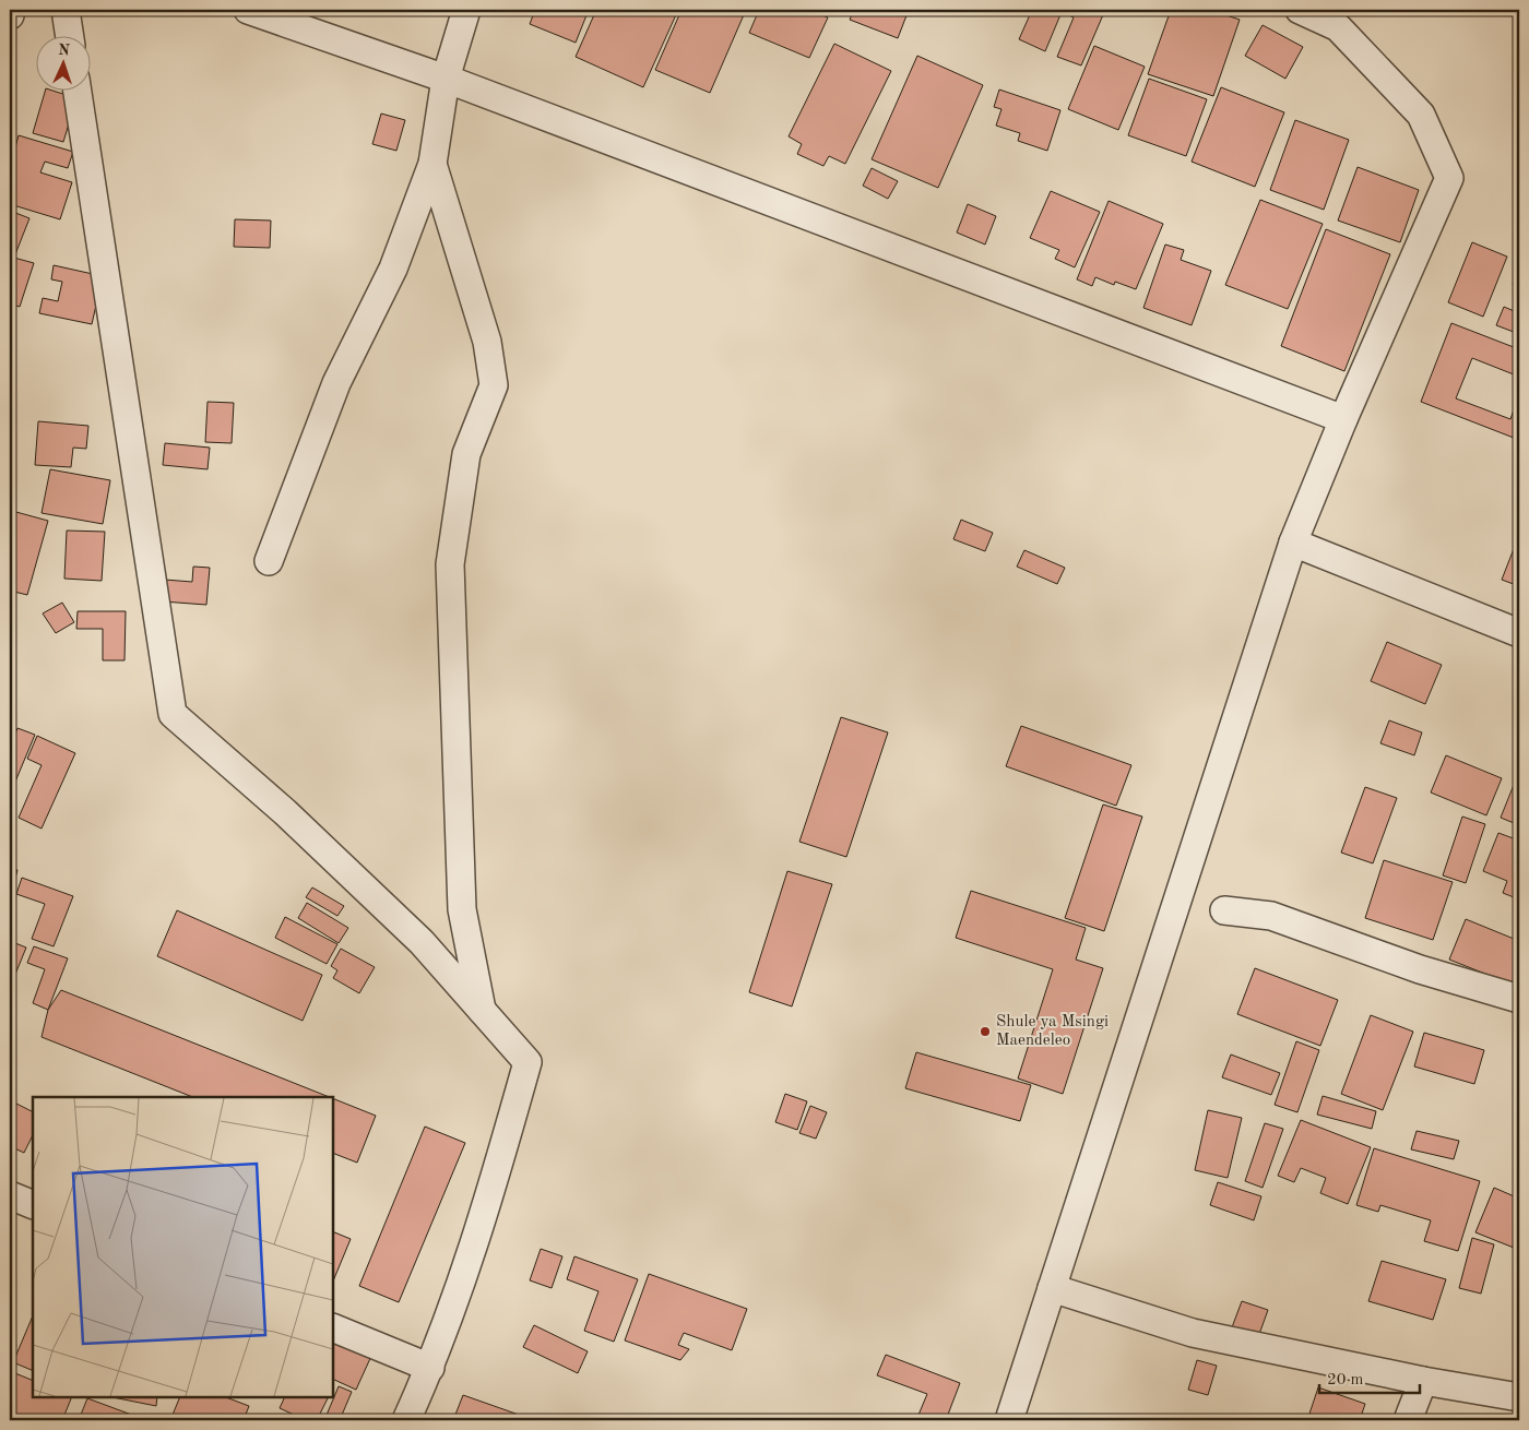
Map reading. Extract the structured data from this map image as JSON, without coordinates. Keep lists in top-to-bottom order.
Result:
{
  "places": ["Shule ya Msingi Maendeleo"],
  "scale_bar": "20 m",
  "north": "top"
}
